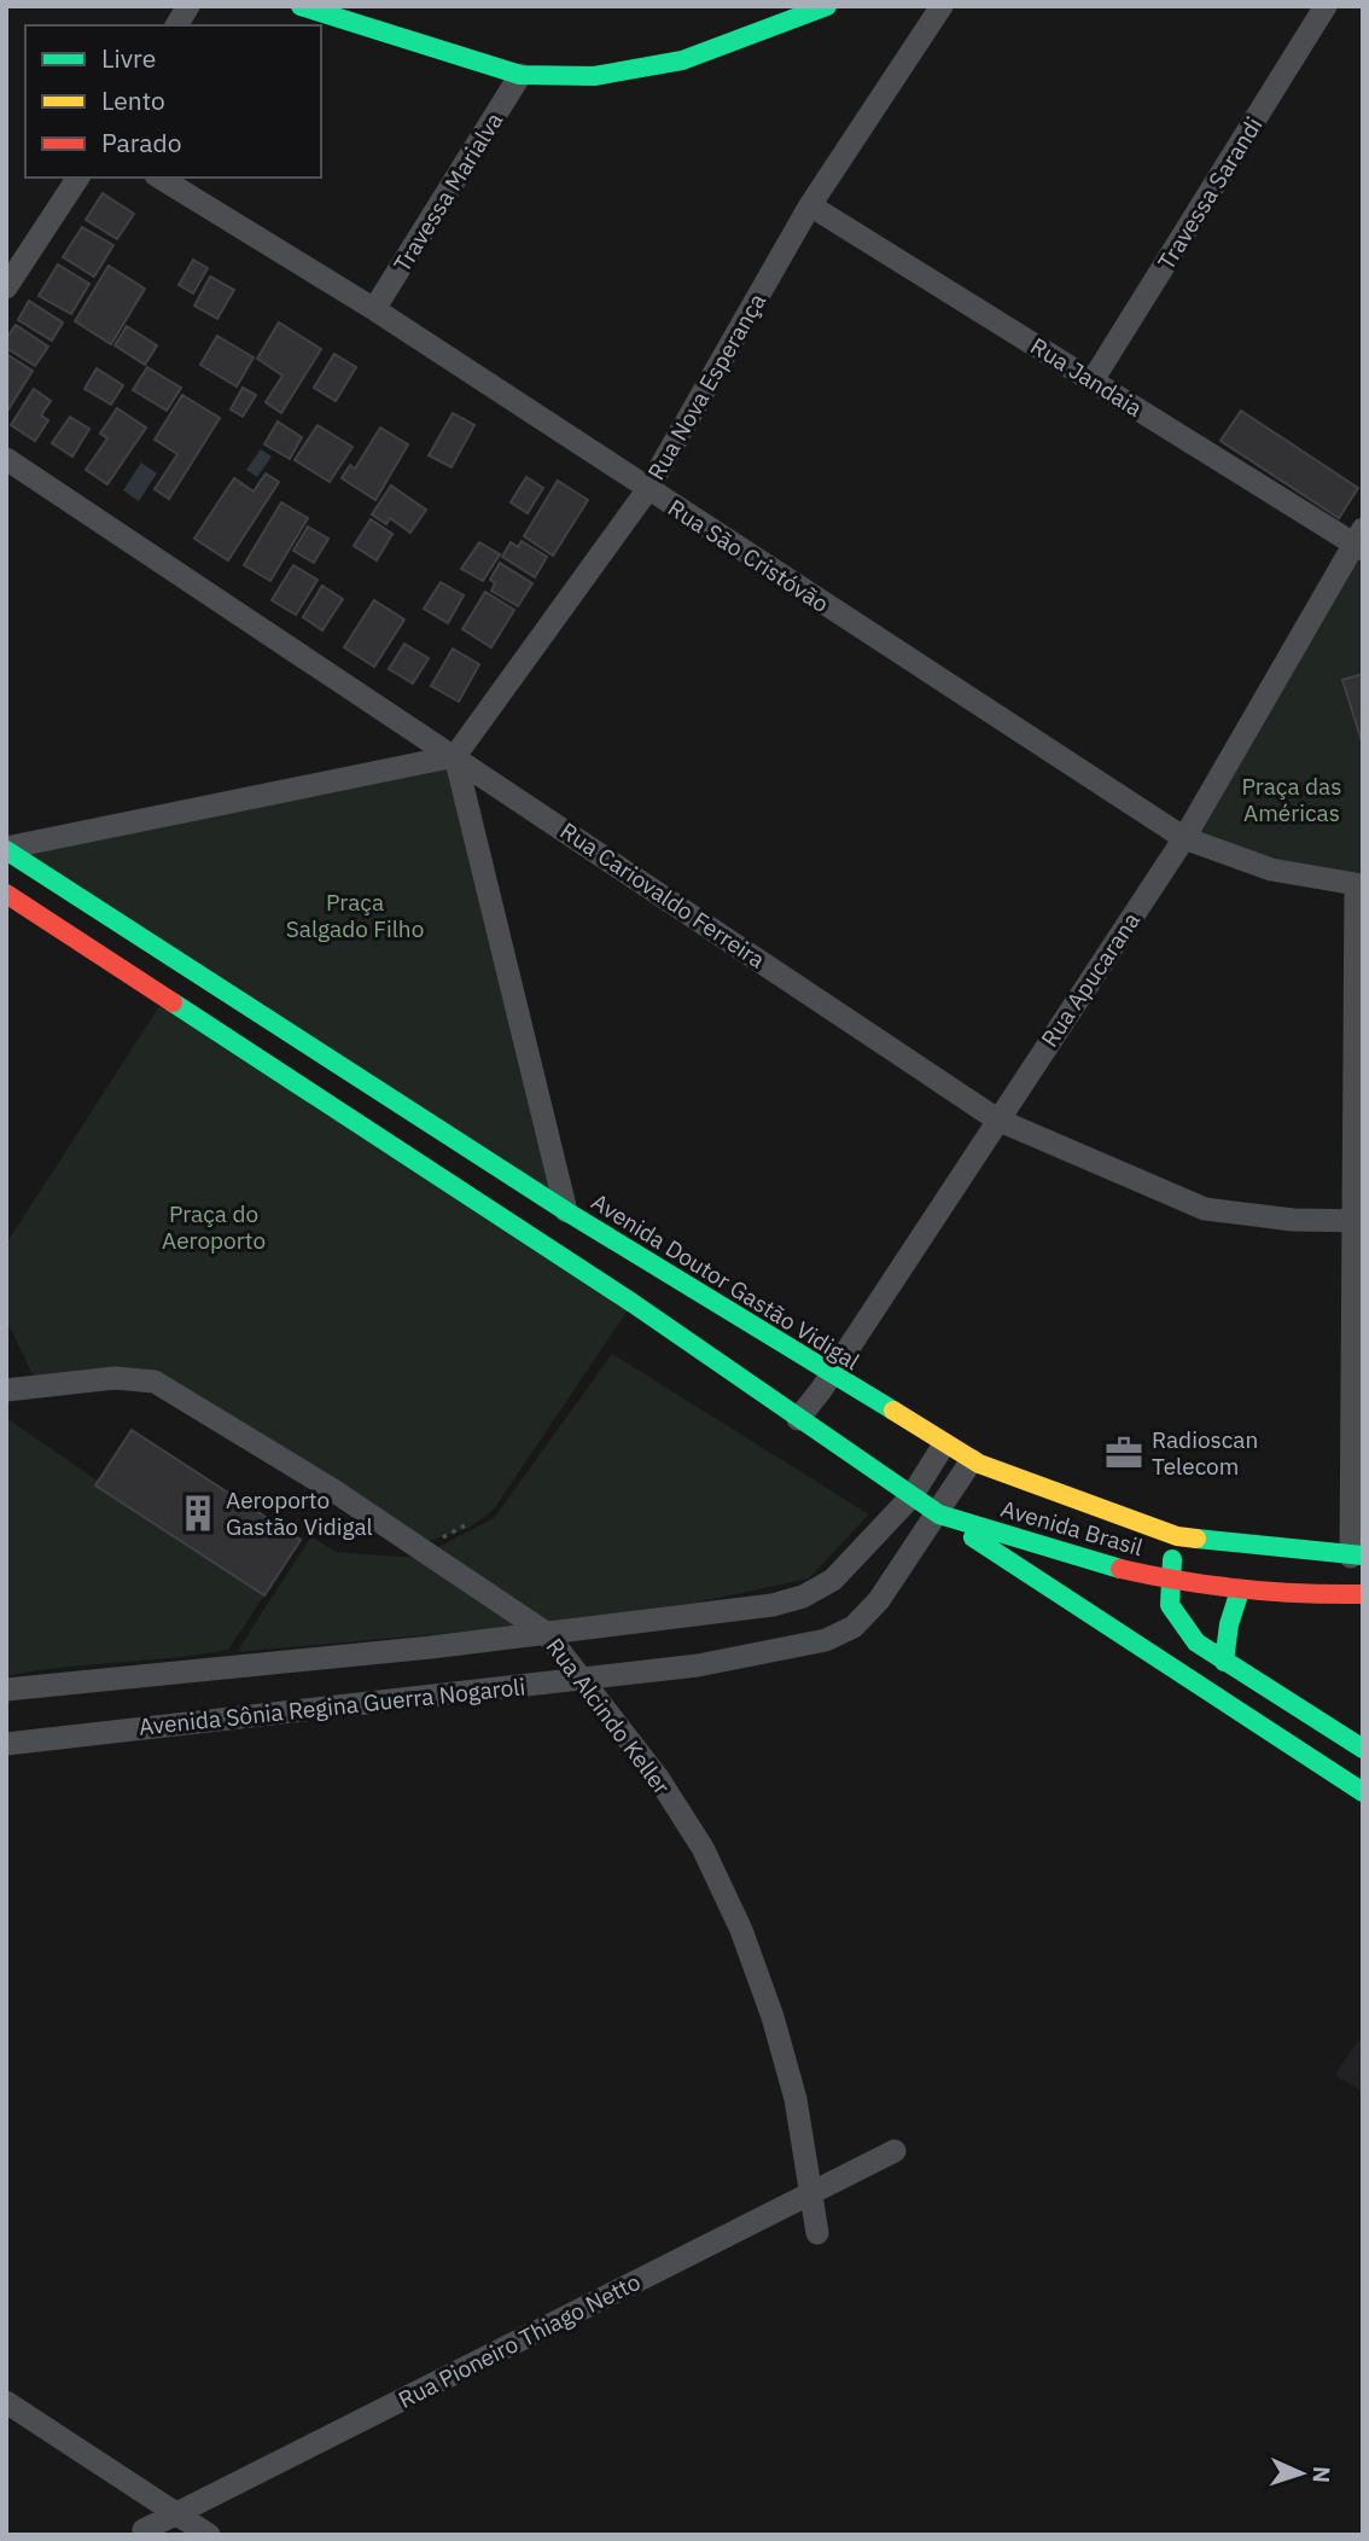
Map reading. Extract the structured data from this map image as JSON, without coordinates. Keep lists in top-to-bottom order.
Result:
{
  "streets": {
    "main road": ["Avenida Doutor Gastão Vidigal", "Avenida Brasil"],
    "street": [
      "Travessa Marialva",
      "Travessa Sarandi",
      "Rua Jandaia",
      "Rua Nova Esperança",
      "Rua São Cristóvão",
      "Rua Cariovaldo Ferreira",
      "Rua Apucarana",
      "Avenida Sônia Regina Guerra Nogaroli",
      "Rua Alcindo Keller",
      "Rua Pioneiro Thiago Netto"
    ]
  },
  "crossings": [
    ["Travessa Marialva", "Rua São Cristóvão"],
    ["Travessa Sarandi", "Rua Jandaia"],
    ["Rua Jandaia", "Rua Nova Esperança"],
    ["Rua Jandaia", "Rua Apucarana"],
    ["Rua Nova Esperança", "Rua São Cristóvão"],
    ["Rua Nova Esperança", "Rua Cariovaldo Ferreira"],
    ["Rua São Cristóvão", "Rua Apucarana"],
    ["Rua Cariovaldo Ferreira", "Rua Apucarana"],
    ["Rua Apucarana", "Avenida Doutor Gastão Vidigal"],
    ["Rua Apucarana", "Avenida Brasil"],
    ["Avenida Doutor Gastão Vidigal", "Avenida Brasil"],
    ["Avenida Doutor Gastão Vidigal", "Avenida Sônia Regina Guerra Nogaroli"],
    ["Avenida Brasil", "Avenida Sônia Regina Guerra Nogaroli"],
    ["Avenida Sônia Regina Guerra Nogaroli", "Rua Alcindo Keller"],
    ["Rua Alcindo Keller", "Rua Pioneiro Thiago Netto"]
  ],
  "parks": ["Praça das Américas", "Praça Salgado Filho", "Praça do Aeroporto"],
  "places": {
    "office": ["Radioscan Telecom"],
    "building": ["Aeroporto Gastão Vidigal"]
  },
  "legend": ["Livre", "Lento", "Parado"],
  "north": "right"
}
